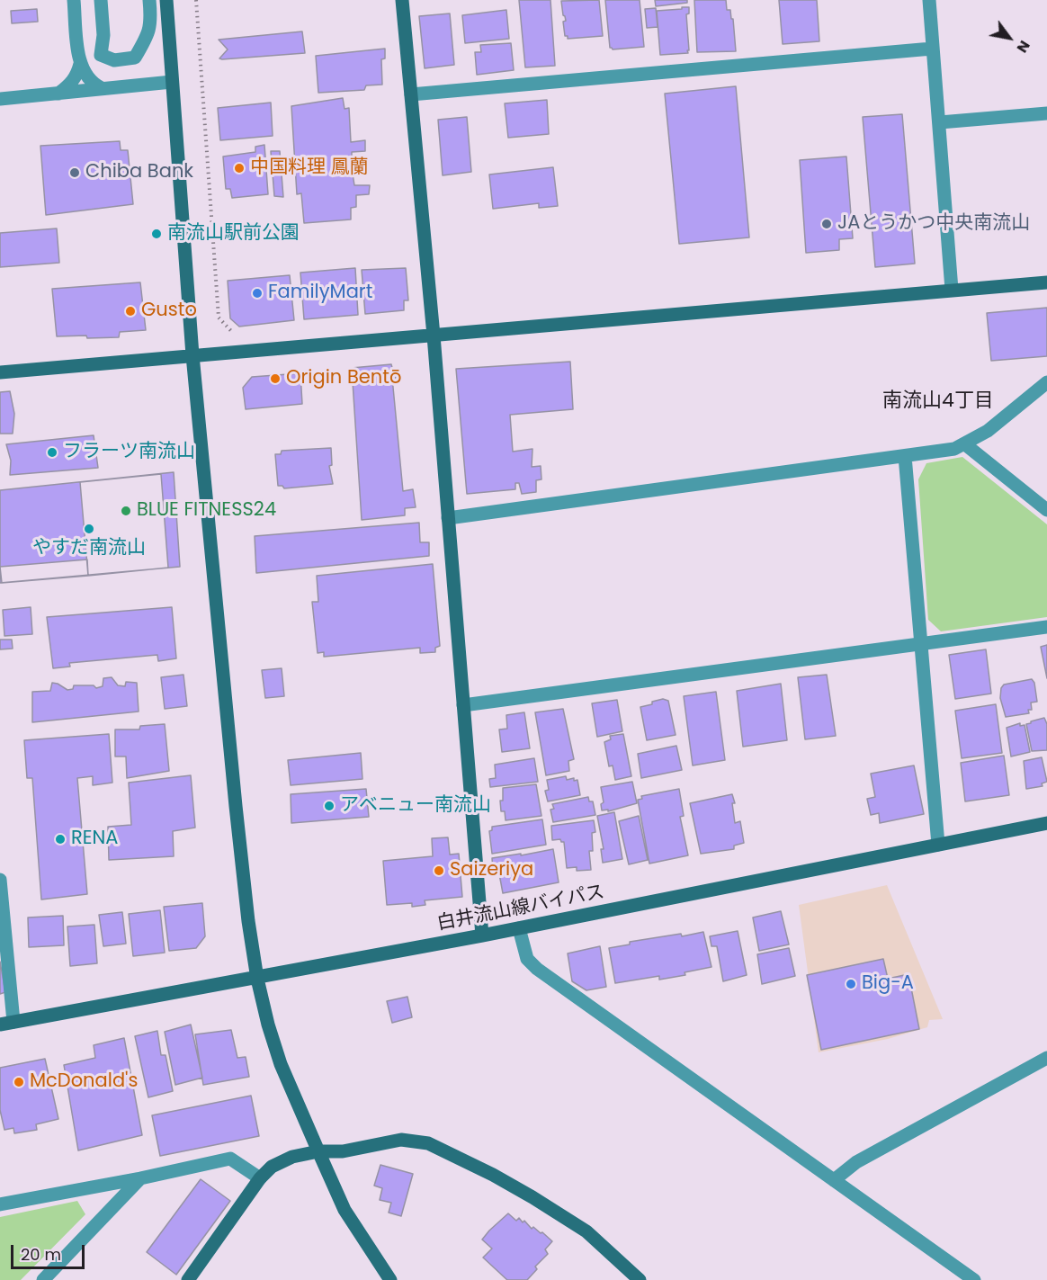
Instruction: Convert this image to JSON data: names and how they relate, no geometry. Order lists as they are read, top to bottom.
{
  "streets": {
    "street": ["白井流山線バイパス"]
  },
  "districts": ["南流山4丁目"],
  "places": [
    "中国料理 鳳蘭",
    "Chiba Bank",
    "JAとうかつ中央南流山",
    "南流山駅前公園",
    "FamilyMart",
    "Gusto",
    "Origin Bentō",
    "フラーツ南流山",
    "BLUE FITNESS24",
    "やすだ南流山",
    "アベニュー南流山",
    "RENA",
    "Saizeriya",
    "Big-A",
    "McDonald's"
  ],
  "scale_bar": "20 m",
  "north": "bottom right"
}
